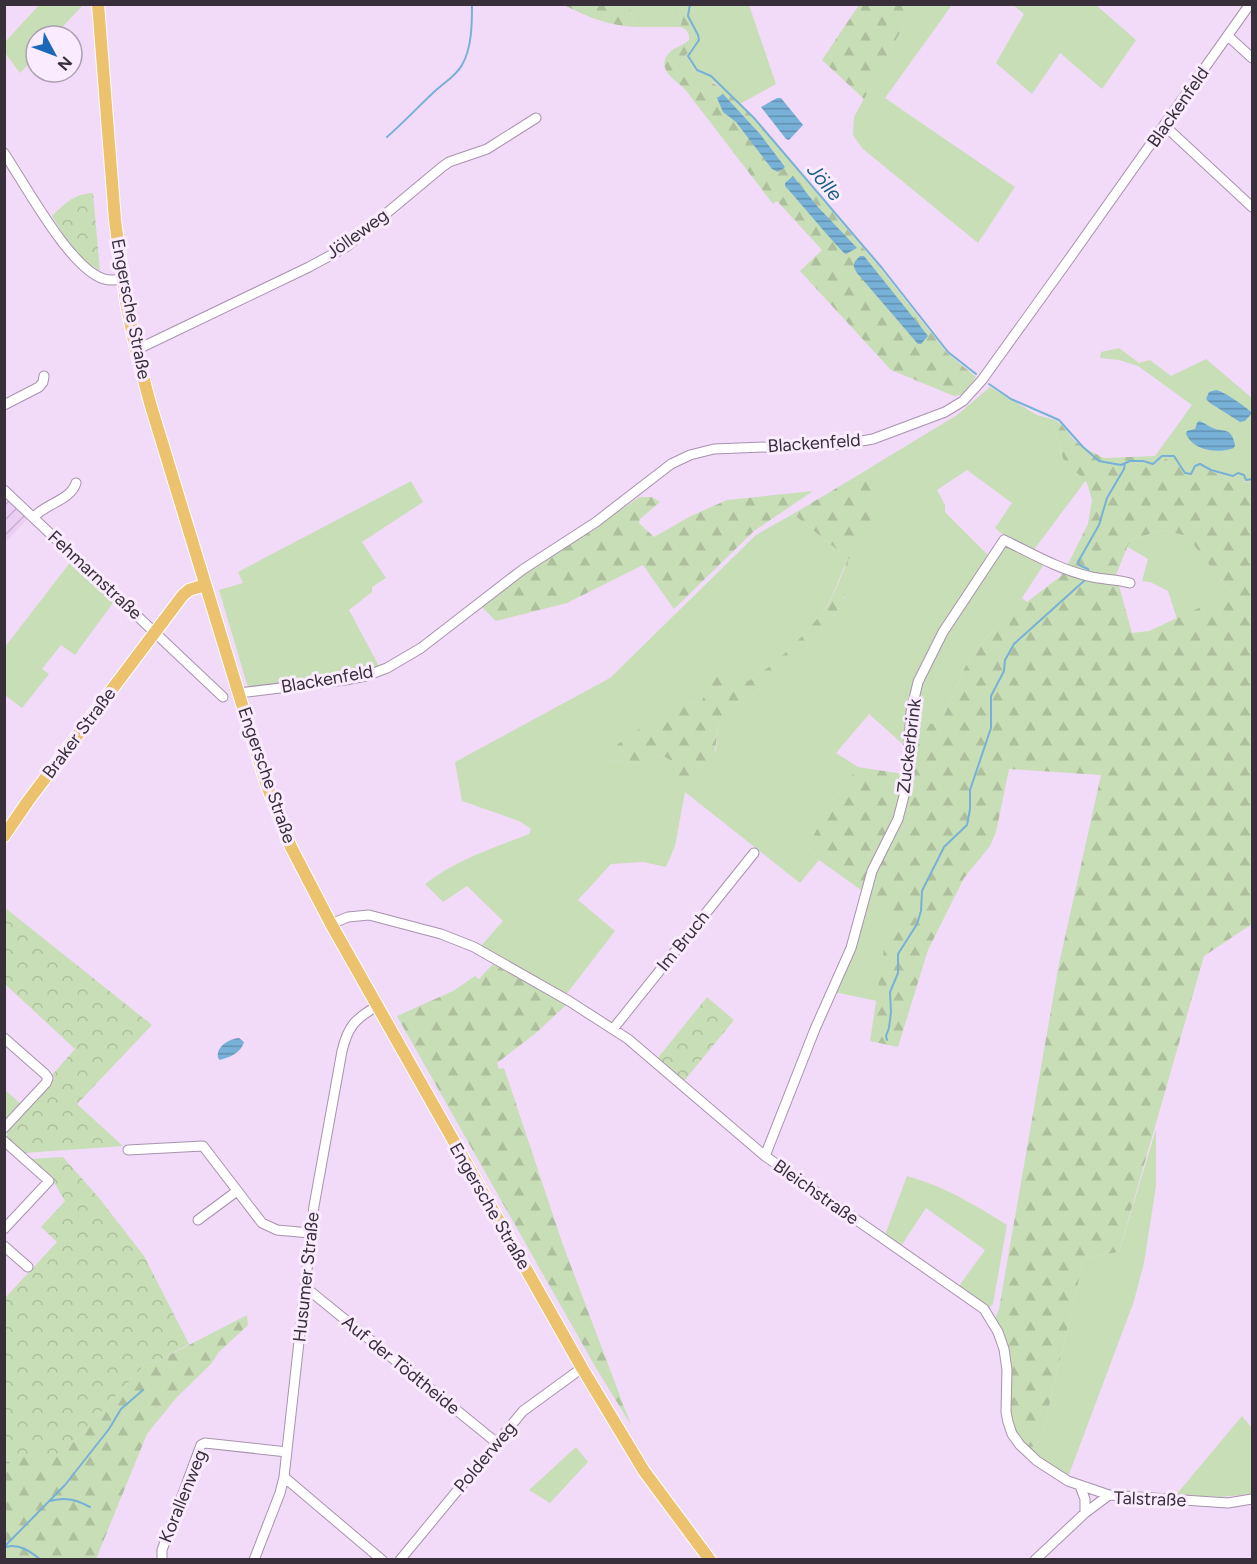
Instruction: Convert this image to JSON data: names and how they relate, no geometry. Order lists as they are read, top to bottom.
{
  "streets": {
    "main road": ["Engersche Straße", "Braker Straße"],
    "street": [
      "Blackenfeld",
      "Jölleweg",
      "Fehmarnstraße",
      "Zuckerbrink",
      "Im Bruch",
      "Bleichstraße",
      "Husumer Straße",
      "Auf der Tödtheide",
      "Polderweg",
      "Korallenweg",
      "Talstraße"
    ]
  },
  "crossings": [
    ["Blackenfeld", "Engersche Straße"],
    ["Jölleweg", "Engersche Straße"],
    ["Engersche Straße", "Braker Straße"],
    ["Engersche Straße", "Bleichstraße"],
    ["Engersche Straße", "Husumer Straße"],
    ["Engersche Straße", "Polderweg"],
    ["Fehmarnstraße", "Braker Straße"],
    ["Zuckerbrink", "Bleichstraße"],
    ["Im Bruch", "Bleichstraße"],
    ["Bleichstraße", "Talstraße"],
    ["Husumer Straße", "Auf der Tödtheide"],
    ["Husumer Straße", "Korallenweg"],
    ["Auf der Tödtheide", "Polderweg"]
  ],
  "water": ["Jölle"],
  "north": "bottom right"
}
